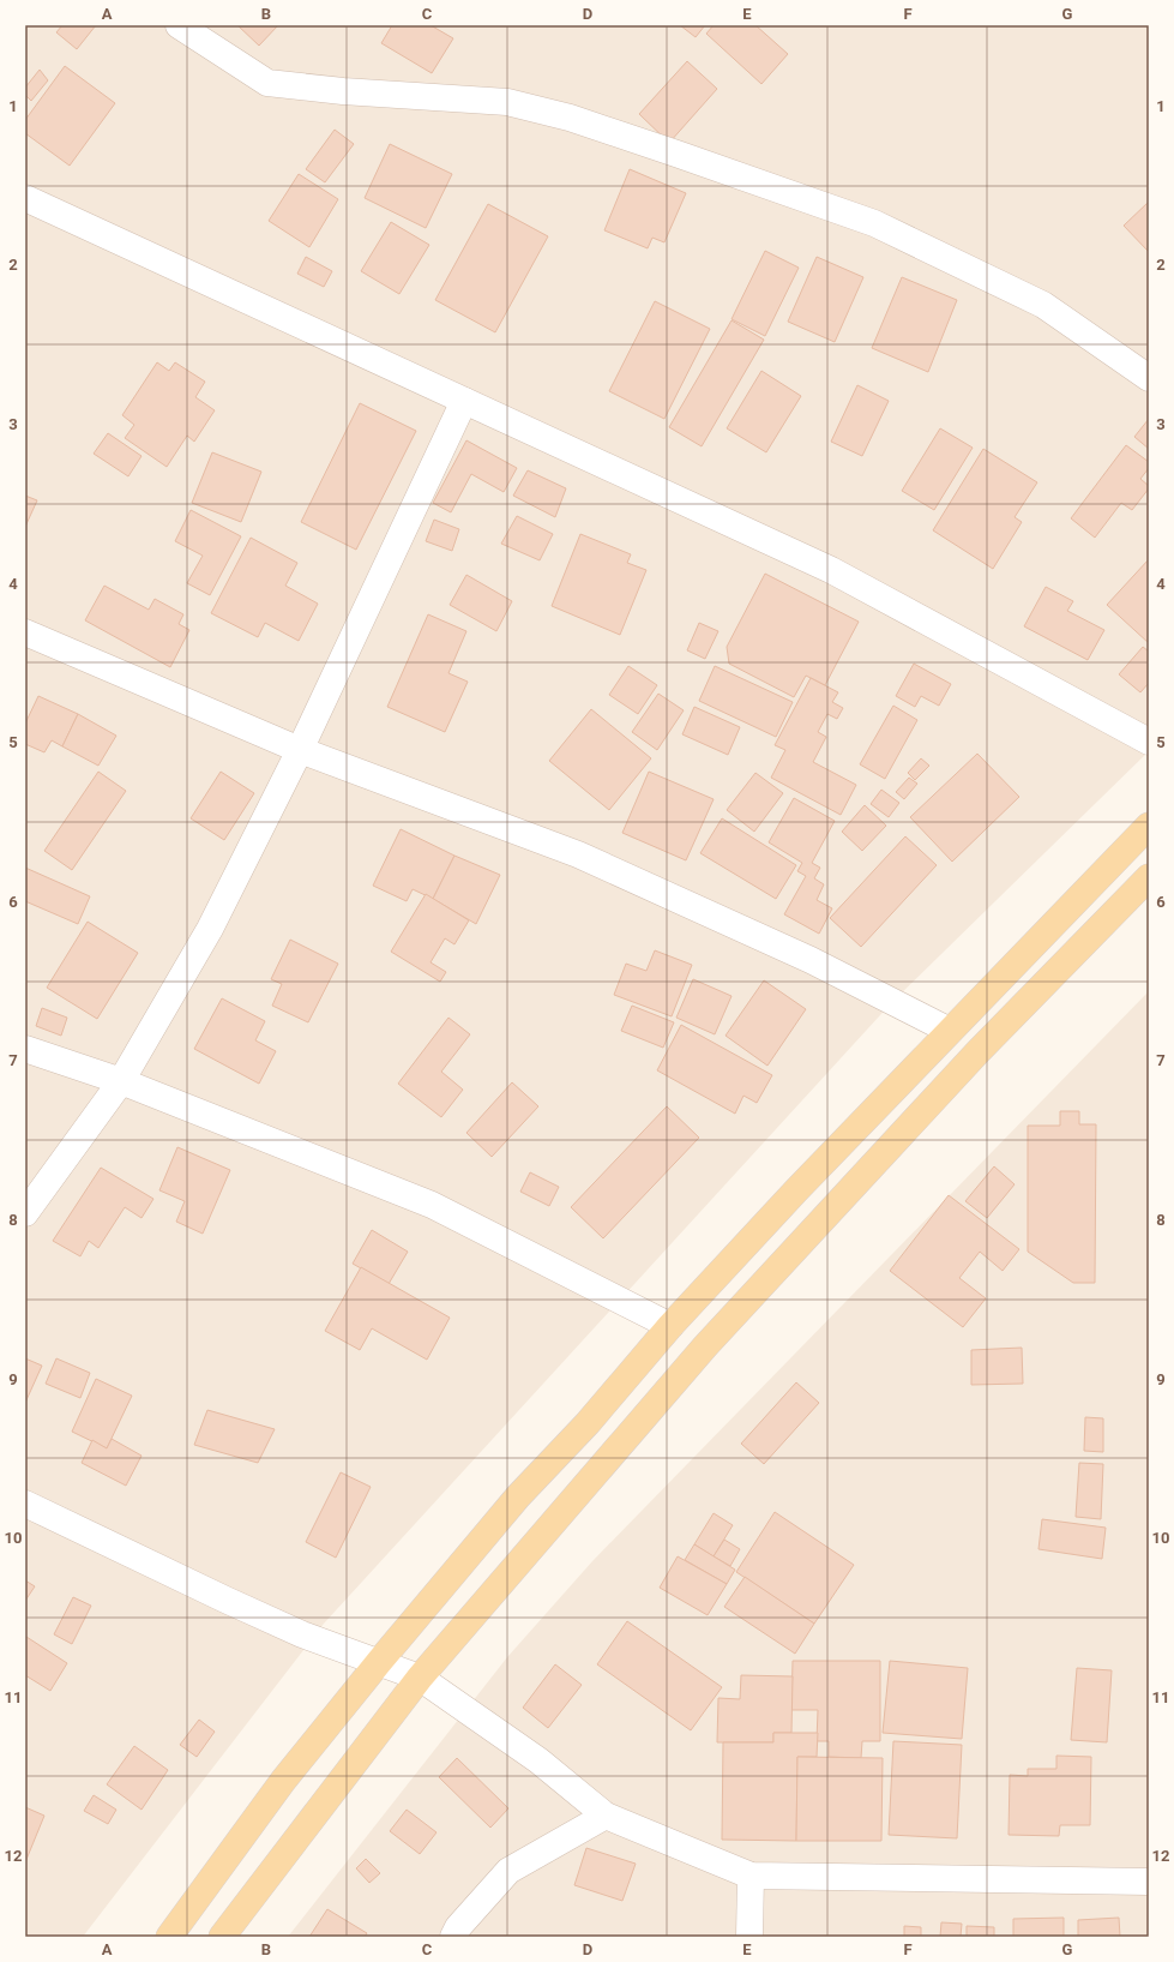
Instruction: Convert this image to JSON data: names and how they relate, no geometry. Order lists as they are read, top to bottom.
{
  "grid": {
    "columns": [
      "A",
      "B",
      "C",
      "D",
      "E",
      "F",
      "G"
    ],
    "rows": [
      "1",
      "2",
      "3",
      "4",
      "5",
      "6",
      "7",
      "8",
      "9",
      "10",
      "11",
      "12"
    ]
  }
}
